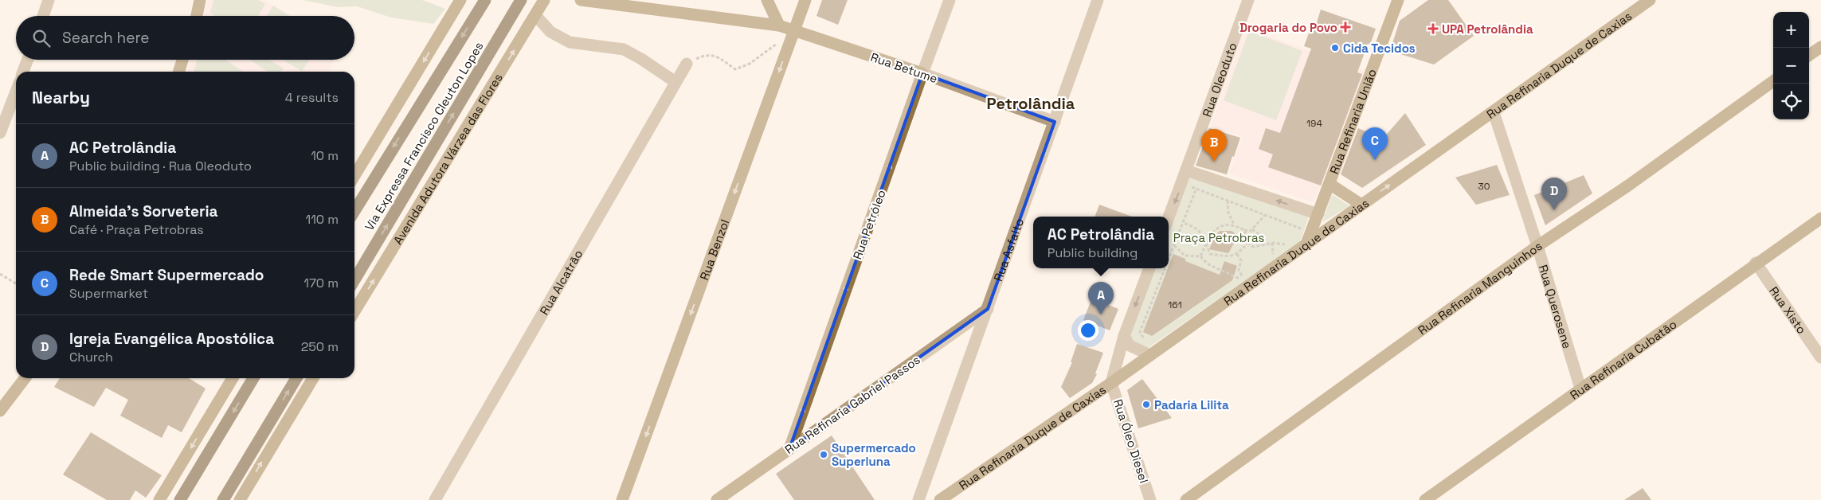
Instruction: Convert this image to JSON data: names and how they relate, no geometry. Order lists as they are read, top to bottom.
{
  "streets": {
    "highway": ["Via Expressa Francisco Cleuton Lopes"],
    "street": [
      "Rua Refinaria Duque de Caxias",
      "Rua Betume",
      "Rua Oleoduto",
      "Rua Refinaria União",
      "Avenida Adutora Várzea das Flores",
      "Rua Petróleo",
      "Rua Benzol",
      "Rua Asfalto",
      "Rua Alcatrão",
      "Rua Refinaria Manguinhos",
      "Rua Querosene",
      "Rua Xisto",
      "Rua Refinaria Cubatão",
      "Rua Refinaria Gabriel Passos",
      "Rua Óleo Diesel"
    ]
  },
  "crossings": [
    ["Rua Refinaria Duque de Caxias", "Rua Refinaria União"],
    ["Rua Refinaria Duque de Caxias", "Rua Querosene"],
    ["Rua Refinaria Duque de Caxias", "Rua Óleo Diesel"],
    ["Rua Betume", "Rua Petróleo"],
    ["Rua Betume", "Rua Benzol"],
    ["Rua Betume", "Rua Asfalto"],
    ["Rua Petróleo", "Rua Refinaria Gabriel Passos"],
    ["Rua Asfalto", "Rua Refinaria Gabriel Passos"],
    ["Rua Refinaria Manguinhos", "Rua Querosene"],
    ["Rua Querosene", "Rua Refinaria Cubatão"],
    ["Rua Xisto", "Rua Refinaria Cubatão"]
  ],
  "one_way": ["Rua Petróleo", "Rua Benzol"],
  "districts": ["Petrolândia"],
  "parks": ["Praça Petrobras"],
  "places": {
    "health": ["Drogaria do Povo", "UPA Petrolândia"],
    "other": ["Cida Tecidos", "Padaria Lilita", "Supermercado Superluna"]
  },
  "house_numbers": ["194", "30", "161"],
  "page": {
    "map_buttons": ["+", "−"],
    "search": "Search here",
    "heading": ["Nearby", "4 results"],
    "list": [
      {
        "mark": "A",
        "name": "AC Petrolândia",
        "note": "Public building · Rua Oleoduto",
        "value": "10 m"
      },
      {
        "mark": "B",
        "name": "Almeida's Sorveteria",
        "note": "Café · Praça Petrobras",
        "value": "110 m"
      },
      {
        "mark": "C",
        "name": "Rede Smart Supermercado",
        "note": "Supermarket",
        "value": "170 m"
      },
      {
        "mark": "D",
        "name": "Igreja Evangélica Apostólica",
        "note": "Church",
        "value": "250 m"
      }
    ],
    "pins": [
      "C",
      "B",
      "D",
      "A"
    ],
    "popup": ["AC Petrolândia", "Public building"]
  }
}
